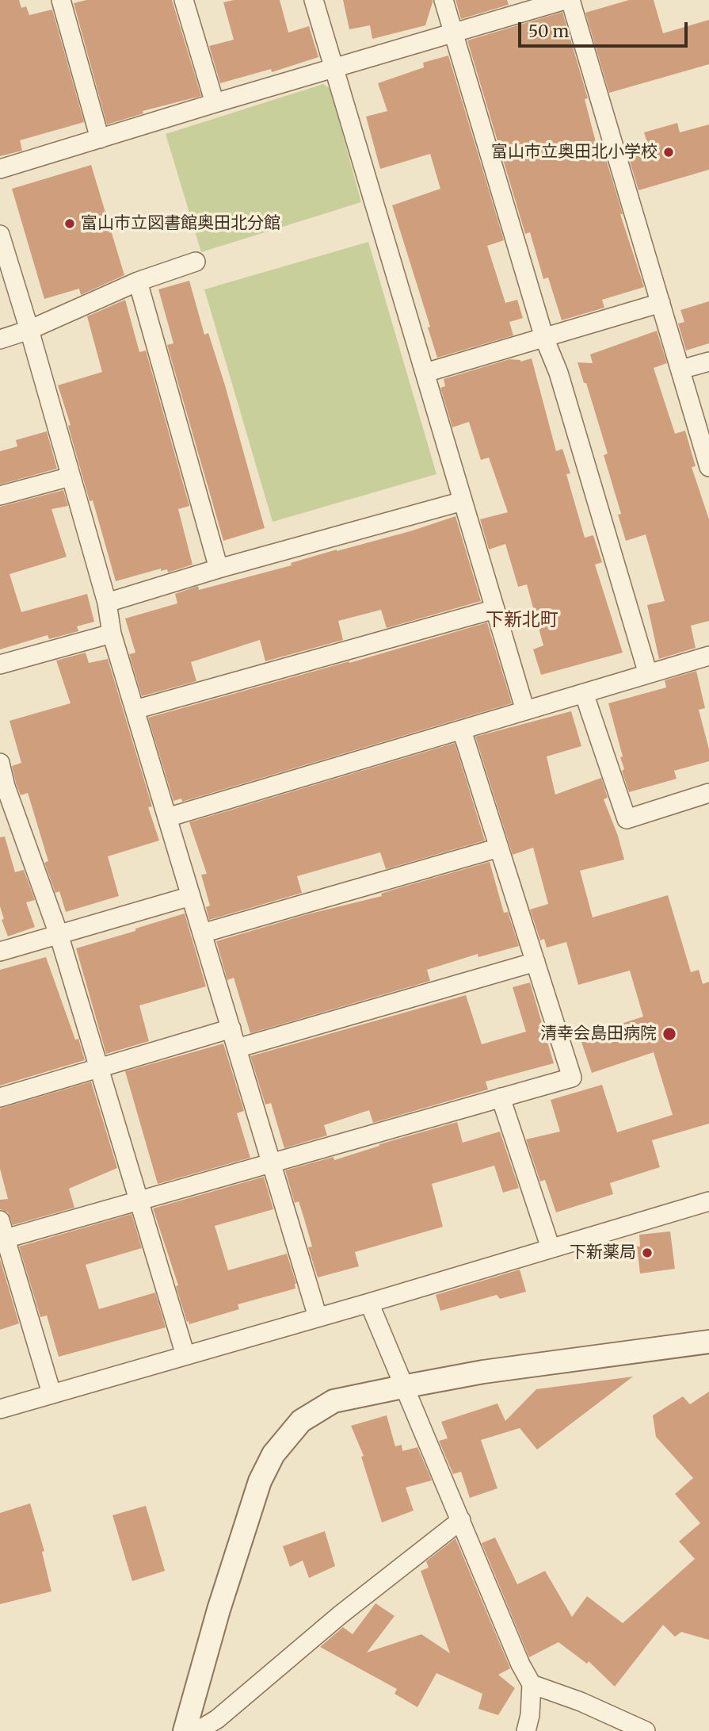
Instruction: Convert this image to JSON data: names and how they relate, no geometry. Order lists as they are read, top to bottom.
{
  "districts": ["下新北町"],
  "places": [
    "富山市立奥田北小学校",
    "富山市立図書館奥田北分館",
    "清幸会島田病院",
    "下新薬局"
  ],
  "scale_bar": "50 m"
}
